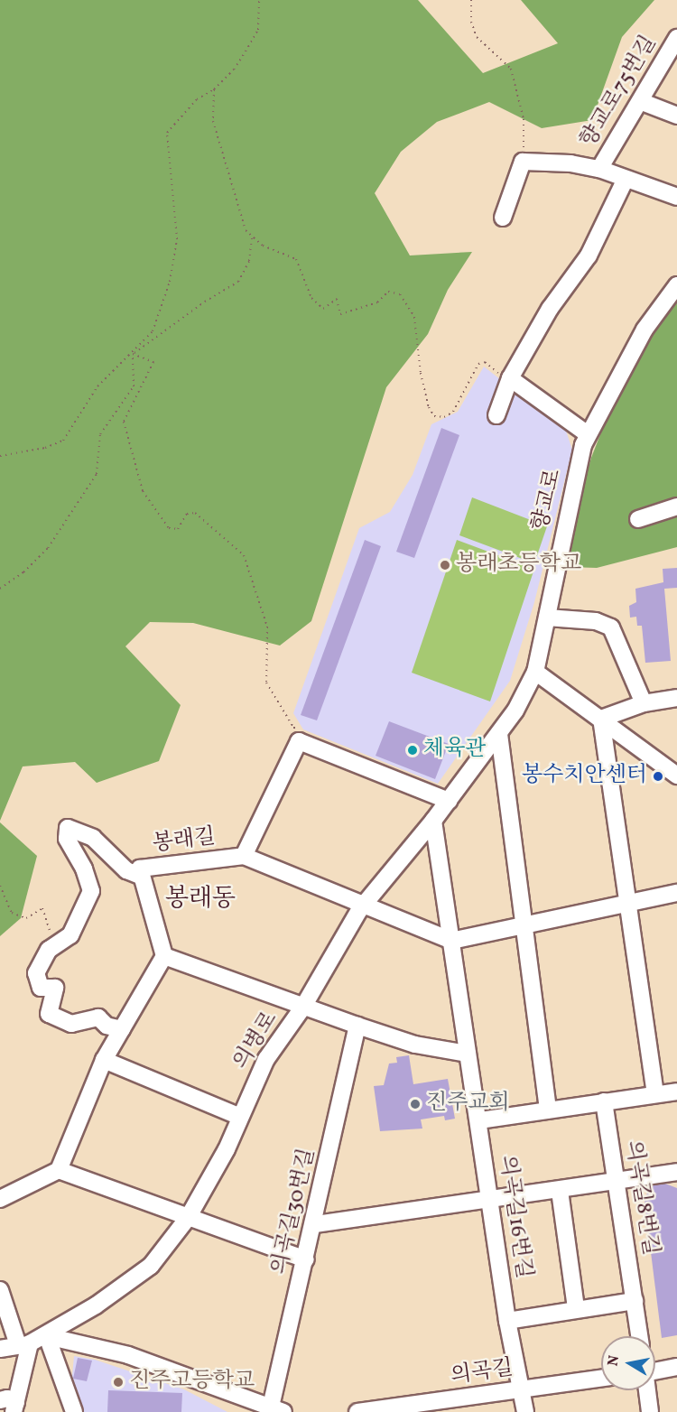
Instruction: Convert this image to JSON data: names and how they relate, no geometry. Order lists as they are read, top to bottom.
{
  "streets": {
    "street": [
      "향교로75번길",
      "향교로",
      "봉래길",
      "의병로",
      "의곡길8번길",
      "의곡길30번길",
      "의곡길16번길",
      "의곡길"
    ]
  },
  "crossings": [
    ["향교로", "의병로"],
    ["봉래길", "의병로"],
    ["의병로", "의곡길16번길"],
    ["의곡길16번길", "의곡길"]
  ],
  "districts": ["봉래동"],
  "places": [
    "봉래초등학교",
    "체육관",
    "봉수치안센터",
    "진주교회",
    "진주고등학교"
  ],
  "north": "left"
}
